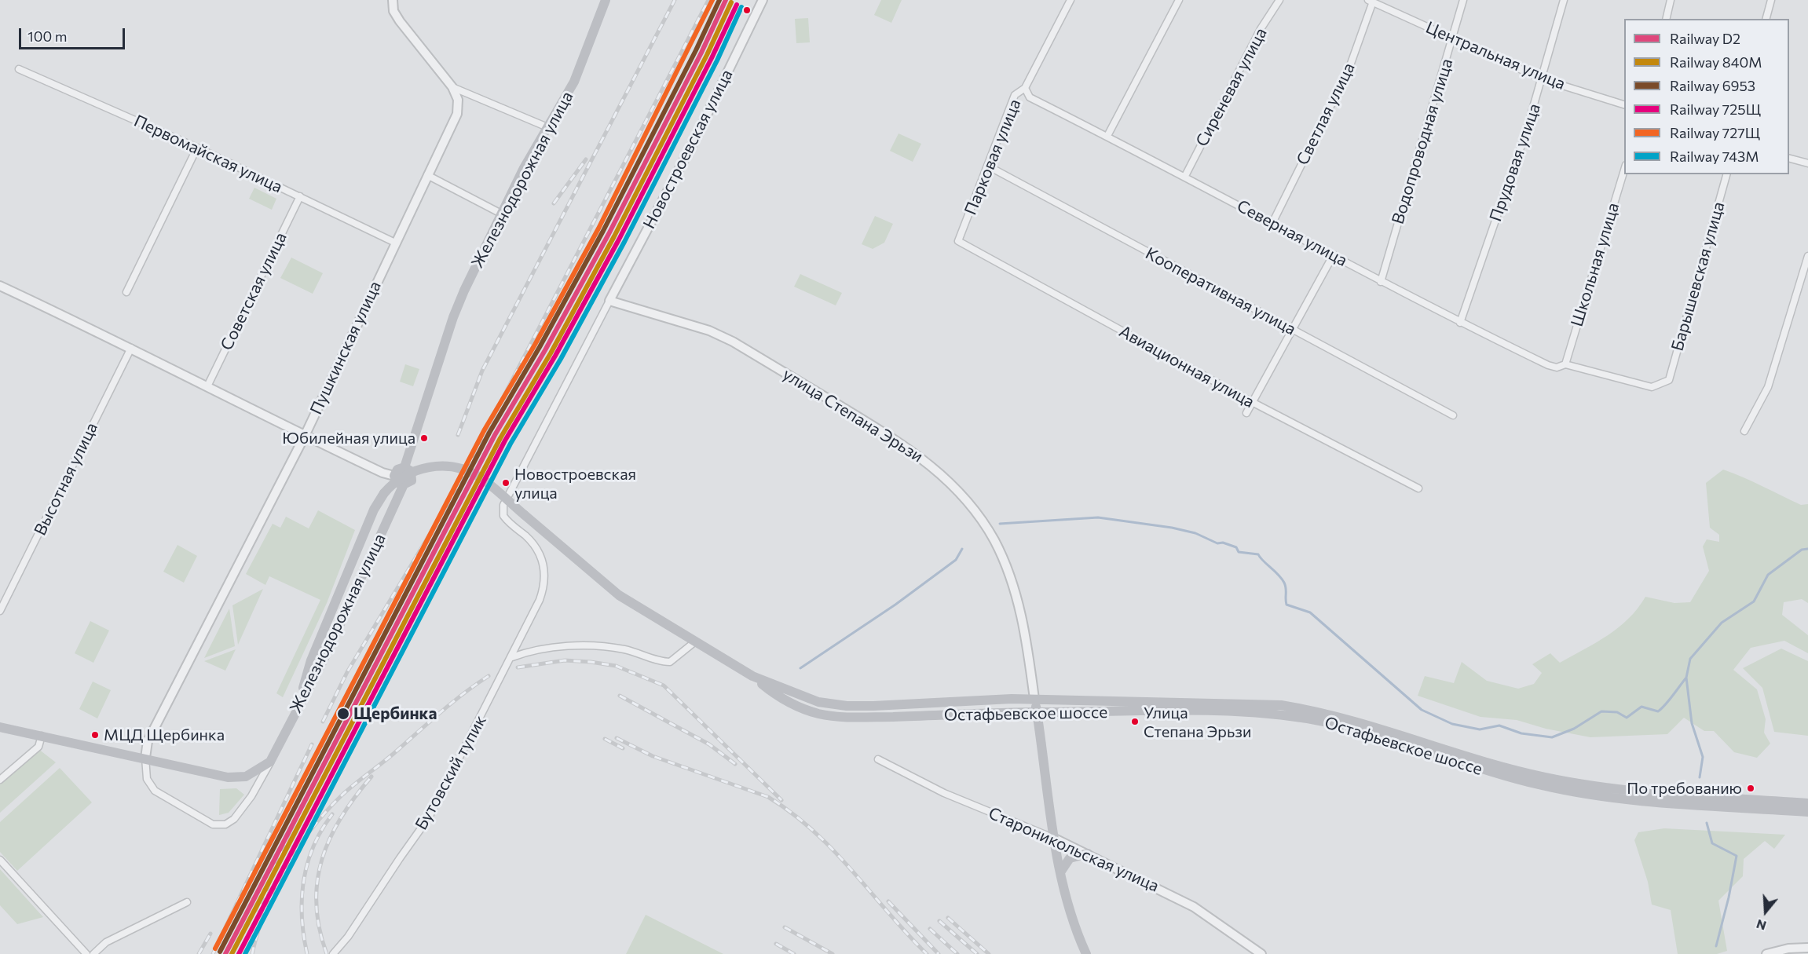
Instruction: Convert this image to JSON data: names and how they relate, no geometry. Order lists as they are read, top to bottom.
{
  "streets": {
    "main road": ["Железнодорожная улица", "улица Степана Эрьзи", "Остафьевское шоссе"],
    "street": [
      "Центральная улица",
      "Сиреневая улица",
      "Светлая улица",
      "Водопроводная улица",
      "Новостроевская улица",
      "Первомайская улица",
      "Парковая улица",
      "Прудовая улица",
      "Северная улица",
      "Школьная улица",
      "Барышевская улица",
      "Советская улица",
      "Кооперативная улица",
      "Пушкинская улица",
      "Авиационная улица",
      "Высотная улица",
      "Бутовский тупик",
      "Староникольская улица"
    ]
  },
  "crossings": [
    ["Центральная улица", "Светлая улица"],
    ["Центральная улица", "Водопроводная улица"],
    ["Центральная улица", "Прудовая улица"],
    ["Сиреневая улица", "Северная улица"],
    ["Светлая улица", "Северная улица"],
    ["Водопроводная улица", "Северная улица"],
    ["Новостроевская улица", "улица Степана Эрьзи"],
    ["Новостроевская улица", "Бутовский тупик"],
    ["Первомайская улица", "Советская улица"],
    ["Первомайская улица", "Пушкинская улица"],
    ["Парковая улица", "Северная улица"],
    ["Парковая улица", "Кооперативная улица"],
    ["Парковая улица", "Авиационная улица"],
    ["Прудовая улица", "Северная улица"],
    ["Железнодорожная улица", "Остафьевское шоссе"],
    ["Северная улица", "Школьная улица"],
    ["Северная улица", "Барышевская улица"],
    ["улица Степана Эрьзи", "Остафьевское шоссе"],
    ["улица Степана Эрьзи", "Староникольская улица"]
  ],
  "places": [
    "Юбилейная улица",
    "Новостроевская улица",
    "Щербинка",
    "Улица Степана Эрьзи",
    "МЦД Щербинка",
    "По требованию"
  ],
  "lines": [
    "rail line D2",
    "rail line 6953",
    "rail line 727Щ",
    "rail line 840М",
    "rail line 725Щ",
    "rail line 743М"
  ],
  "legend": [
    "Railway D2",
    "Railway 840М",
    "Railway 6953",
    "Railway 725Щ",
    "Railway 727Щ",
    "Railway 743М"
  ],
  "scale_bar": "100 m",
  "north": "bottom"
}
